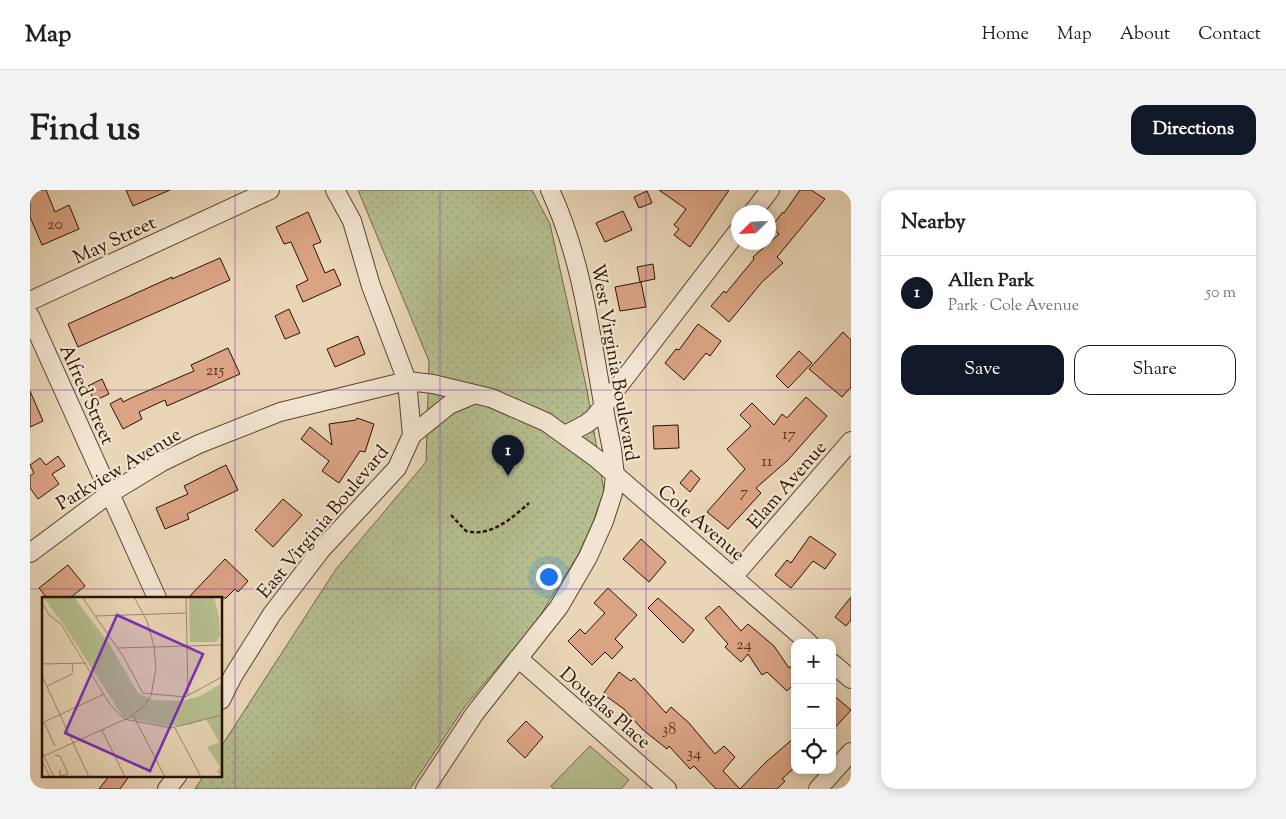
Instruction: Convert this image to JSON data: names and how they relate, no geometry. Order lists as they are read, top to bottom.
{
  "streets": {
    "street": [
      "May Street",
      "West Virginia Boulevard",
      "Alfred Street",
      "Parkview Avenue",
      "Elam Avenue",
      "East Virginia Boulevard",
      "Cole Avenue",
      "Douglas Place"
    ]
  },
  "crossings": [
    ["West Virginia Boulevard", "Cole Avenue"],
    ["West Virginia Boulevard", "Douglas Place"],
    ["Alfred Street", "Parkview Avenue"],
    ["Parkview Avenue", "East Virginia Boulevard"],
    ["Parkview Avenue", "Cole Avenue"],
    ["Elam Avenue", "Cole Avenue"],
    ["East Virginia Boulevard", "Cole Avenue"]
  ],
  "house_numbers": [
    "20",
    "215",
    "17",
    "11",
    "7",
    "24",
    "38",
    "34"
  ],
  "north": "bottom left",
  "page": {
    "header": "Map",
    "nav": [
      "Home",
      "Map",
      "About",
      "Contact"
    ],
    "title": "Find us",
    "buttons": [
      "Directions",
      ["Save", "Share"]
    ],
    "heading": "Nearby",
    "list": [
      {
        "mark": "1",
        "name": "Allen Park",
        "note": "Park · Cole Avenue",
        "value": "50 m"
      }
    ],
    "pins": "1",
    "map_buttons": ["+", "−"]
  }
}
